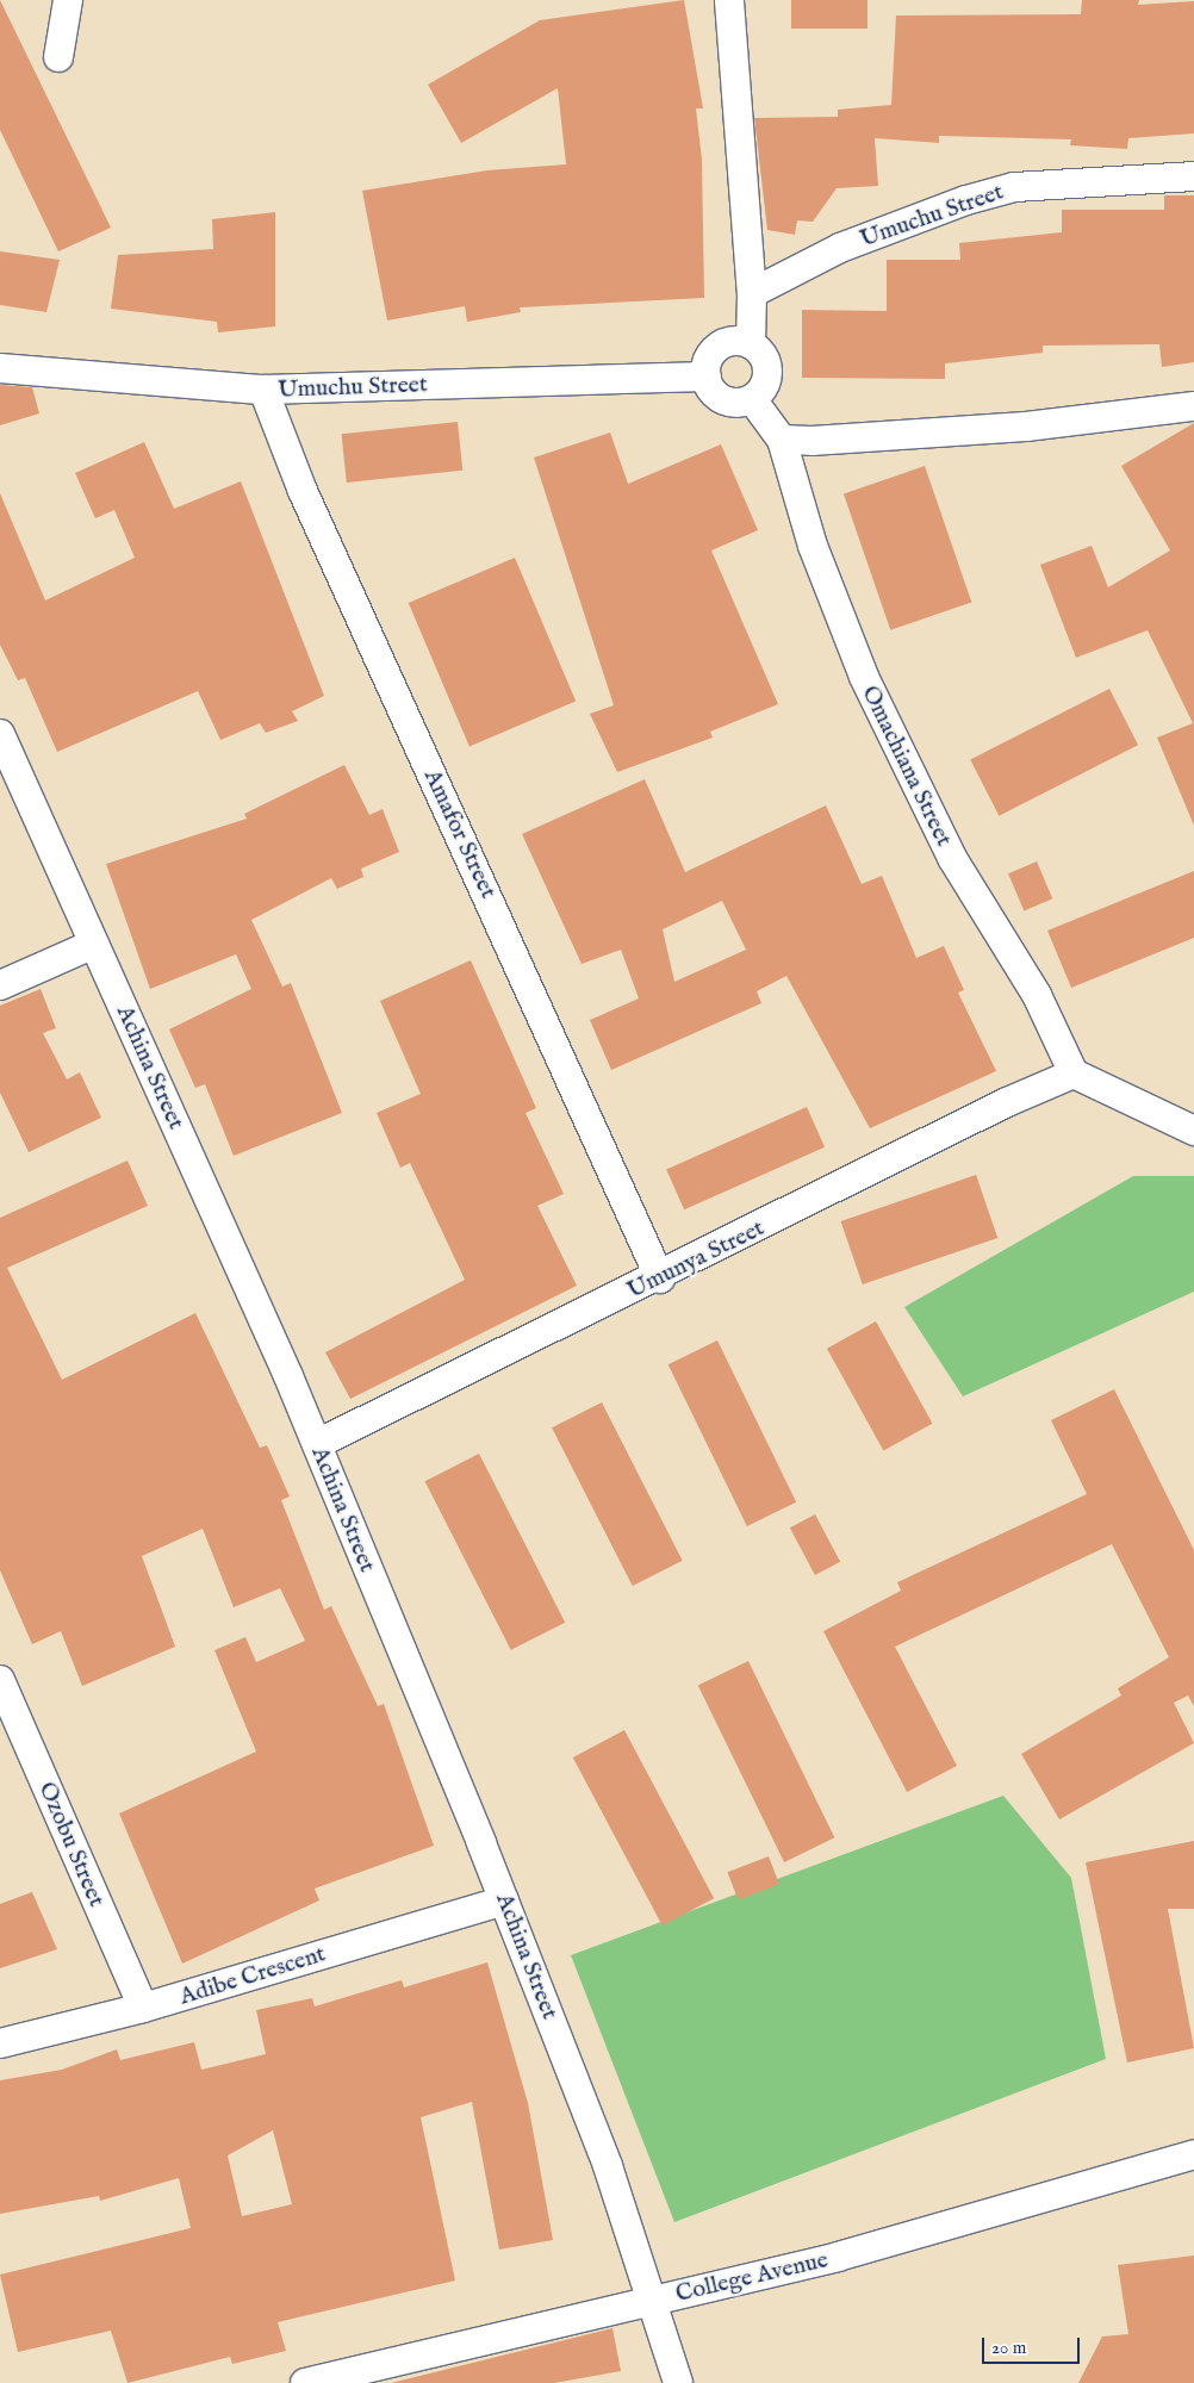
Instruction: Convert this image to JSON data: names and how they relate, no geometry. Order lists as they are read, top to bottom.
{
  "streets": {
    "street": [
      "Umuchu Street",
      "Omachiana Street",
      "Amafor Street",
      "Achina Street",
      "Umunya Street",
      "Ozobu Street",
      "Adibe Crescent",
      "College Avenue"
    ]
  },
  "crossings": [
    ["Umuchu Street", "Amafor Street"],
    ["Omachiana Street", "Umunya Street"],
    ["Amafor Street", "Umunya Street"],
    ["Achina Street", "Umunya Street"],
    ["Achina Street", "Adibe Crescent"],
    ["Achina Street", "College Avenue"],
    ["Ozobu Street", "Adibe Crescent"]
  ],
  "scale_bar": "20 m"
}
